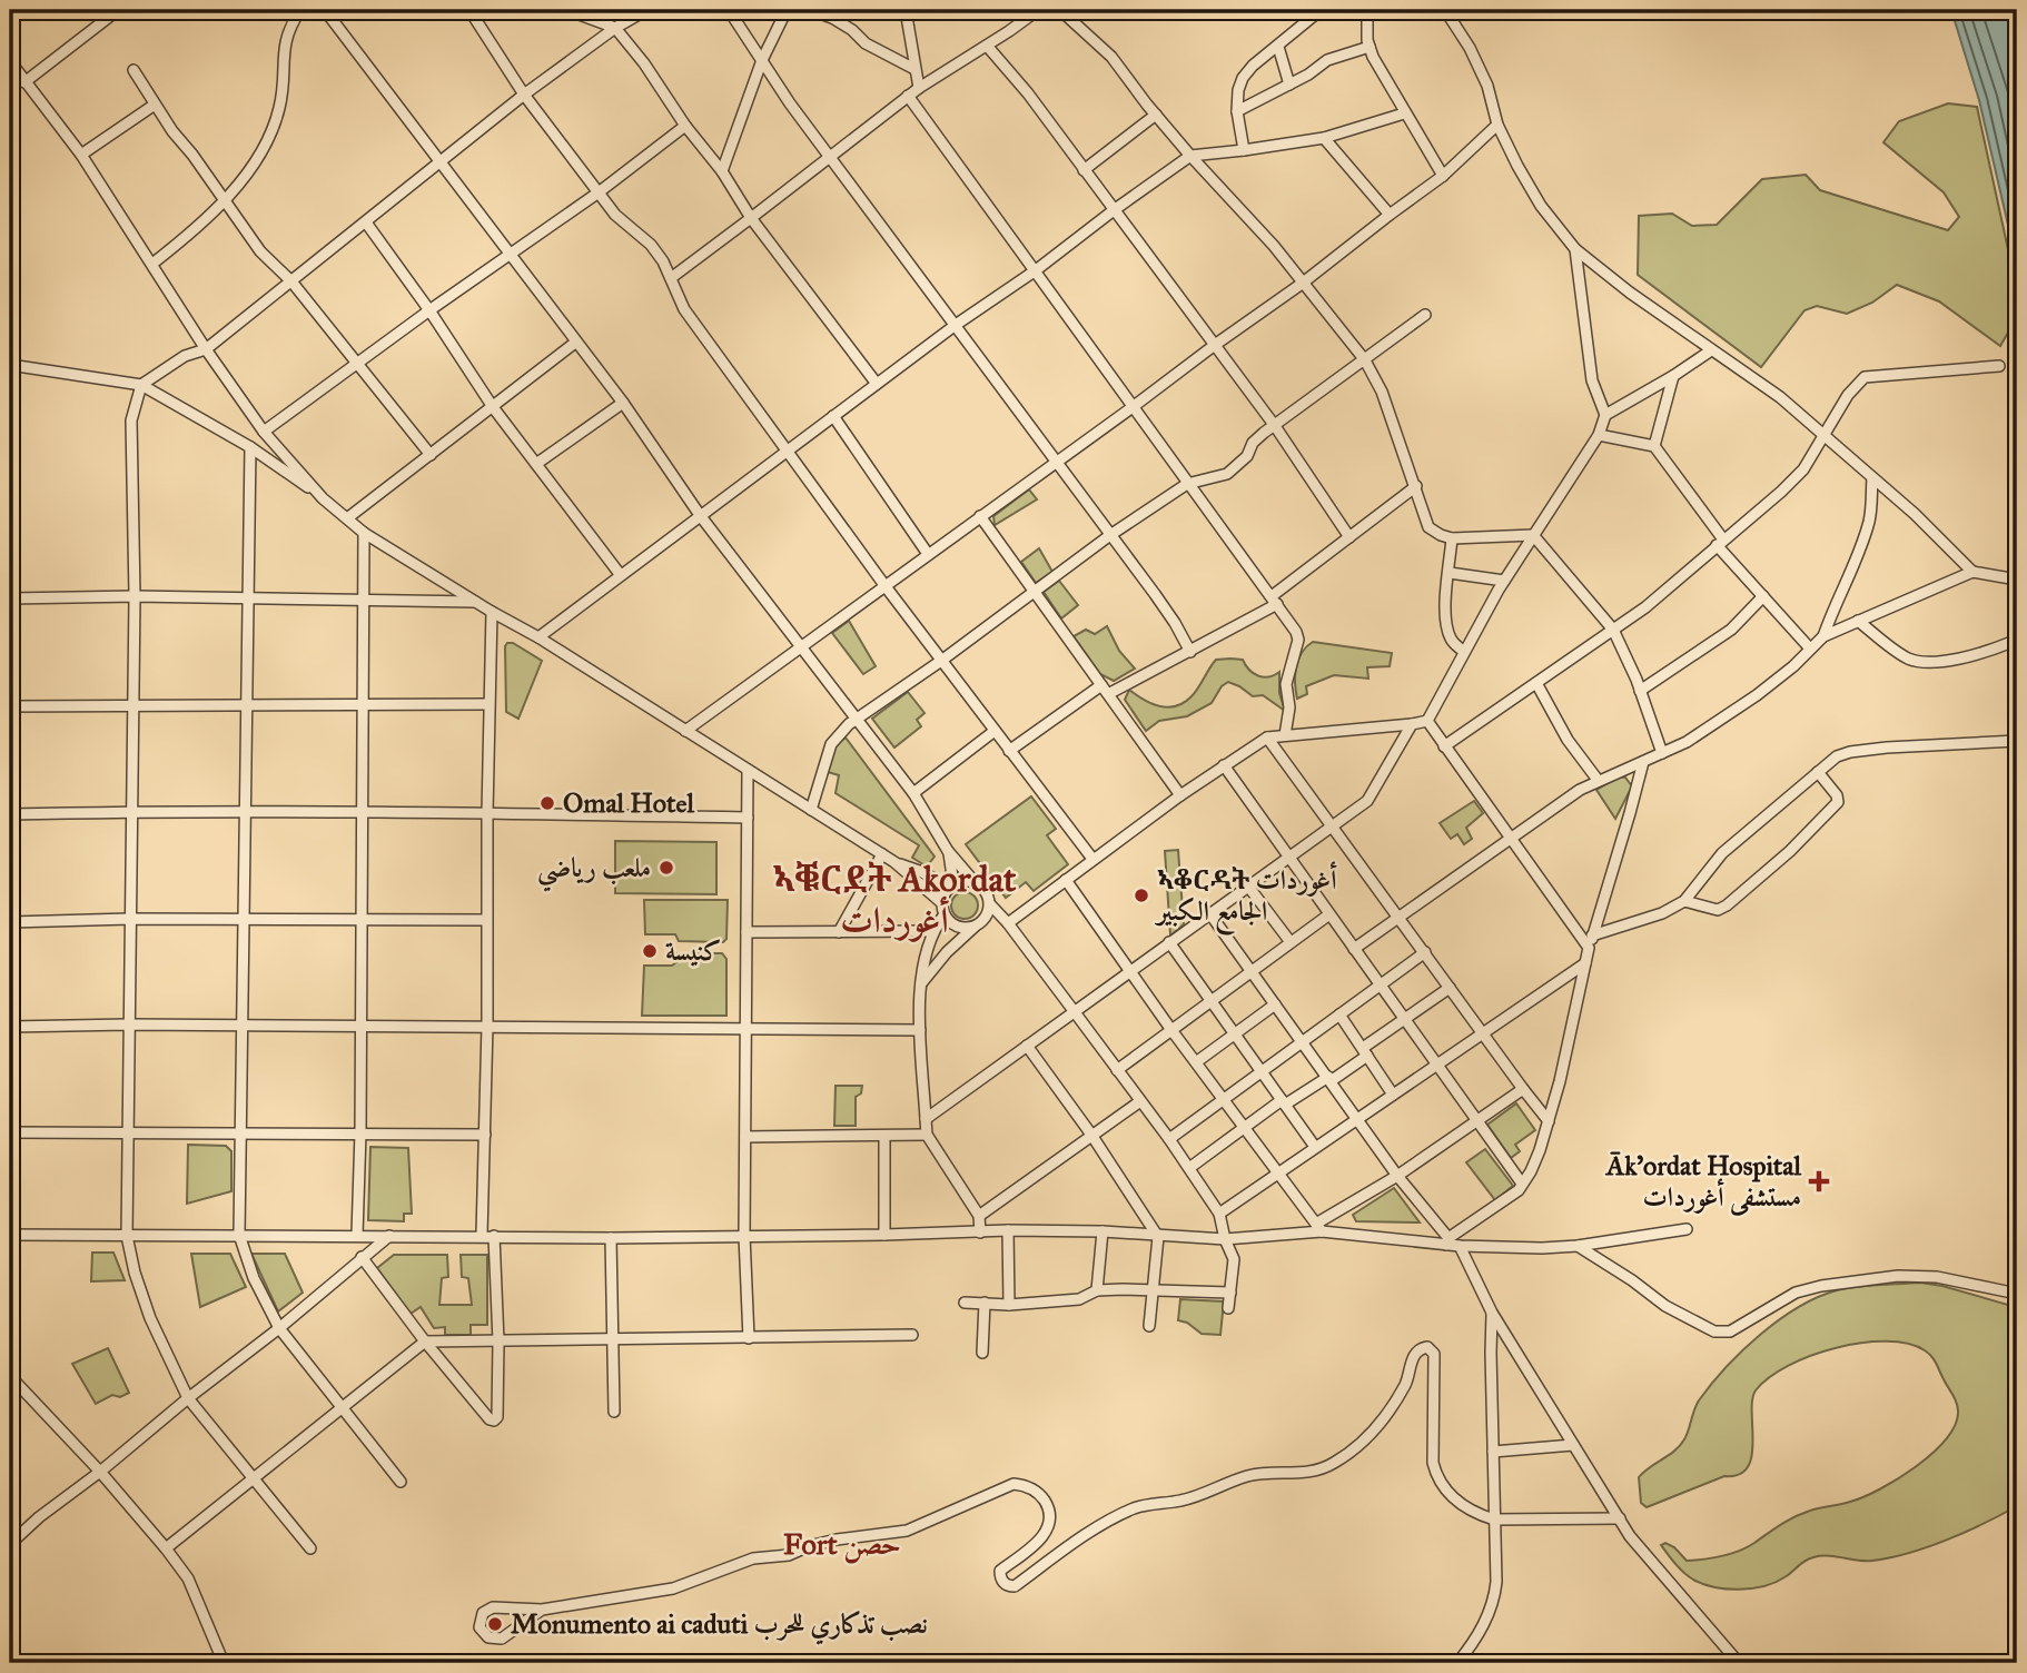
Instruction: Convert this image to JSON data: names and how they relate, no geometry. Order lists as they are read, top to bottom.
{
  "districts": ["ኣቑርደት Akordat أغوردات", "Fort حصن"],
  "places": {
    "other": [
      "Omal Hotel",
      "ملعب رياضي",
      "ኣቆርዳት أغوردات الجامع الكبير",
      "كنيسة",
      "Monumento ai caduti نصب تذكاري للحرب"
    ],
    "health": ["Āk'ordat Hospital مستشفى أغوردات"]
  }
}
